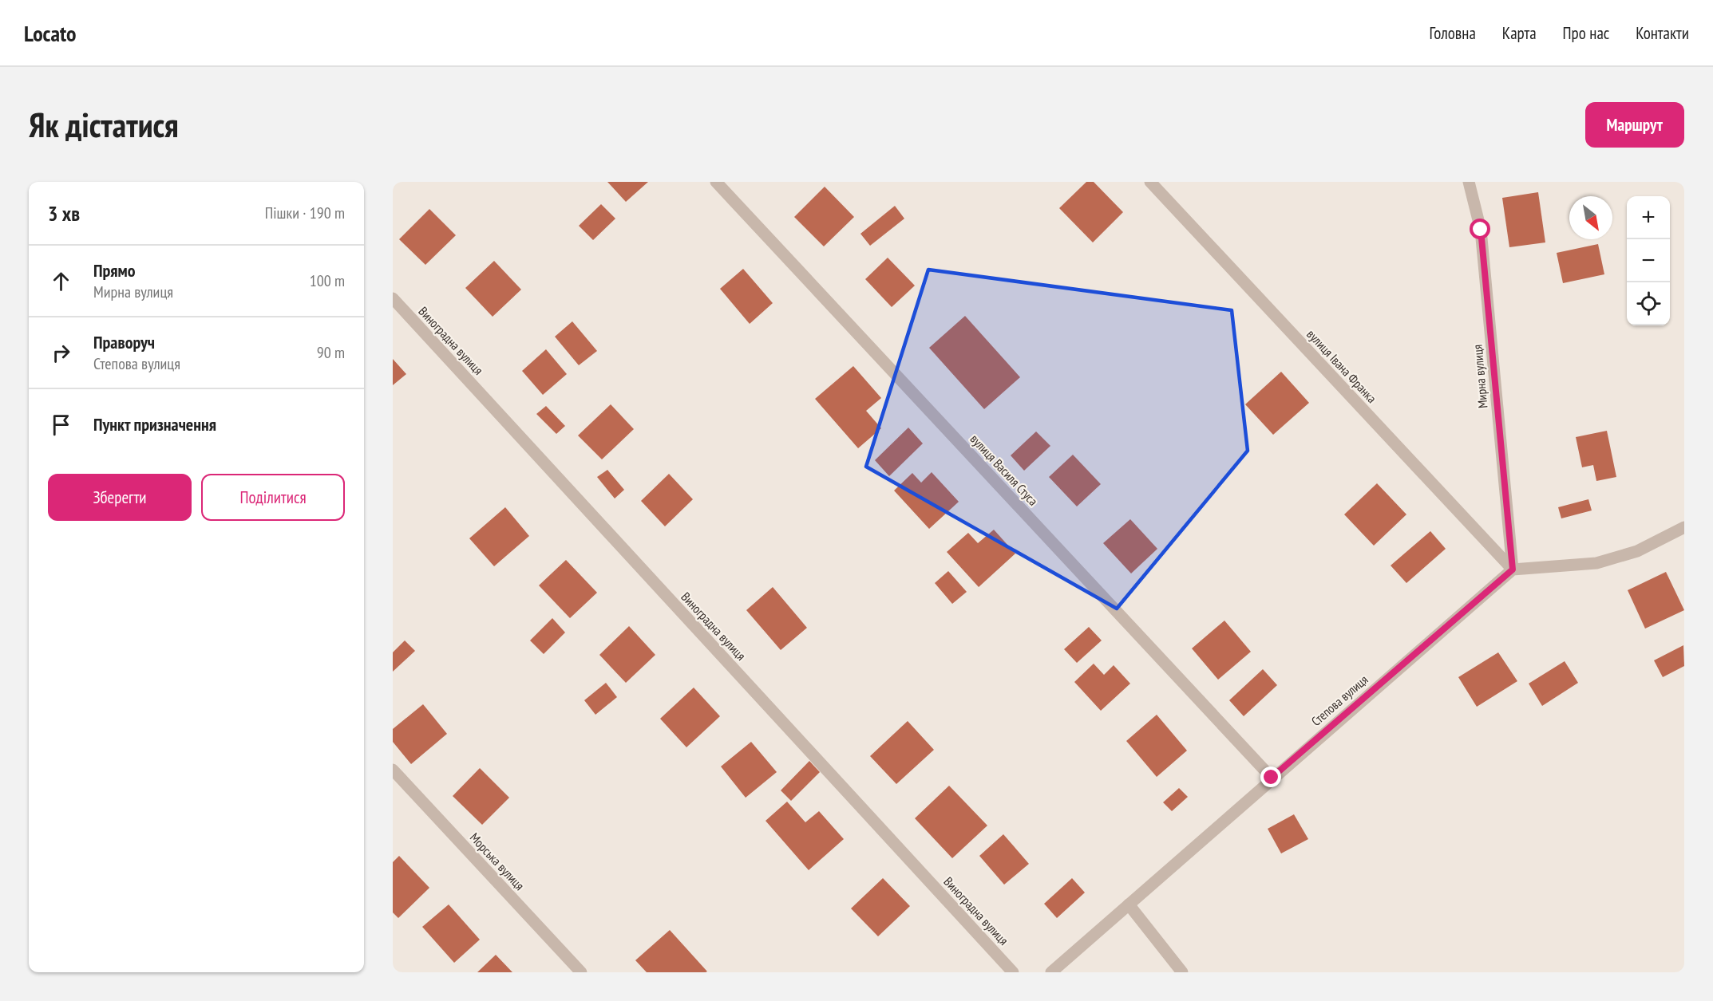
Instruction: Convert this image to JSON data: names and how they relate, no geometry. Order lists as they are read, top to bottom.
{
  "streets": {
    "street": [
      "Виноградна вулиця",
      "вулиця Івана Франка",
      "Мирна вулиця",
      "вулиця Василя Стуса",
      "Степова вулиця",
      "Морська вулиця"
    ]
  },
  "crossings": [
    ["вулиця Івана Франка", "Мирна вулиця"],
    ["вулиця Івана Франка", "Степова вулиця"],
    ["Мирна вулиця", "Степова вулиця"],
    ["вулиця Василя Стуса", "Степова вулиця"]
  ],
  "north": "bottom right",
  "page": {
    "header": "Locato",
    "nav": [
      "Головна",
      "Карта",
      "Про нас",
      "Контакти"
    ],
    "buttons": [
      "Маршрут",
      ["Зберегти", "Поділитися"]
    ],
    "title": "Як дістатися",
    "heading": ["3 хв", "Пішки · 190 m"],
    "map_buttons": ["+", "−"],
    "list": [
      ["Прямо", "Мирна вулиця", "100 m"],
      ["Праворуч", "Степова вулиця", "90 m"],
      "Пункт призначення"
    ]
  }
}
